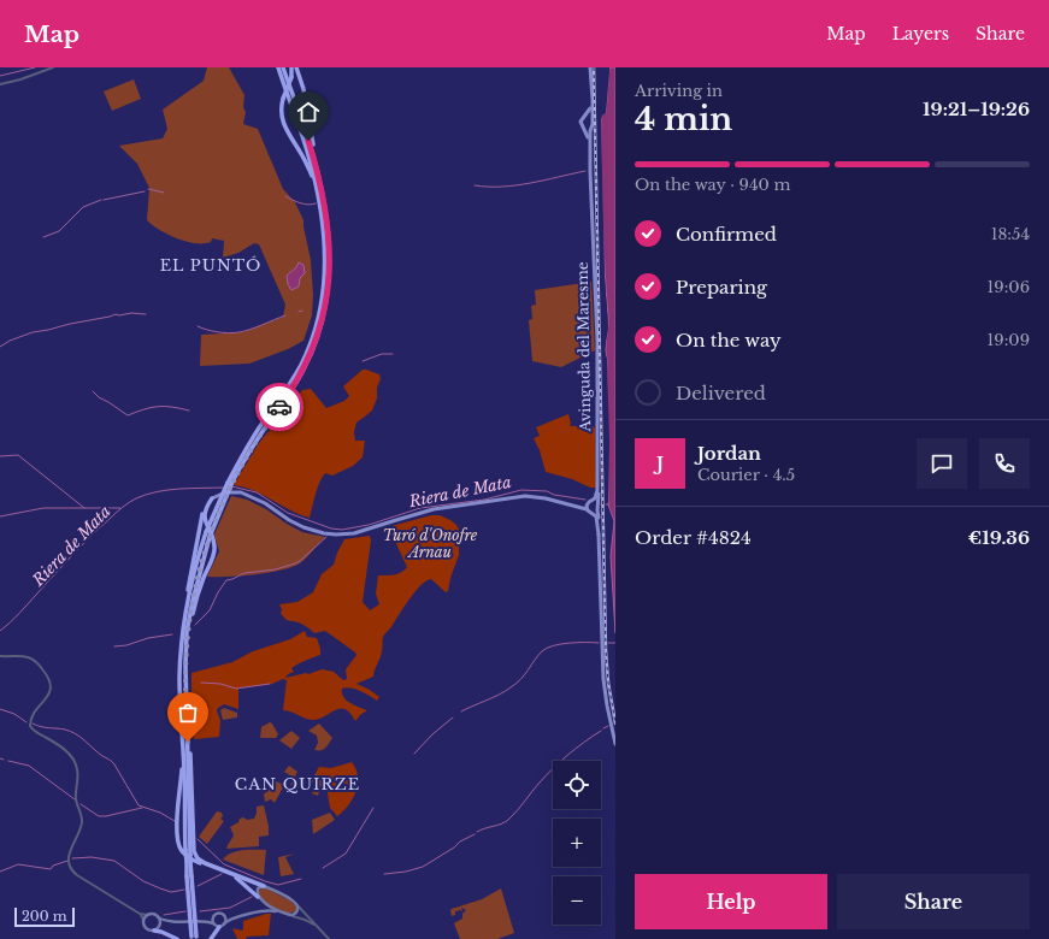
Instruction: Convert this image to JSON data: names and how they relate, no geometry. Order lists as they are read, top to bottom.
{
  "streets": {
    "main road": ["Avinguda del Maresme"]
  },
  "districts": ["EL PUNTÓ", "CAN QUIRZE"],
  "water": ["Riera de Mata"],
  "parks": ["Turó d'Onofre Arnau"],
  "scale_bar": "200 m",
  "page": {
    "header": "Map",
    "nav": ["Map", "Layers", "Share"],
    "heading": ["4 min", "Arriving in", "19:21–19:26"],
    "panel": [
      "Jordan",
      "Courier · 4.5",
      "Order #4824",
      "€19.36"
    ],
    "bar": "On the way · 940 m",
    "list": [
      ["Confirmed", "18:54"],
      ["Preparing", "19:06"],
      ["On the way", "19:09"],
      "Delivered"
    ],
    "round": "J",
    "map_buttons": ["+", "−"],
    "buttons": ["Help", "Share"],
    "scale": "200 m"
  }
}
